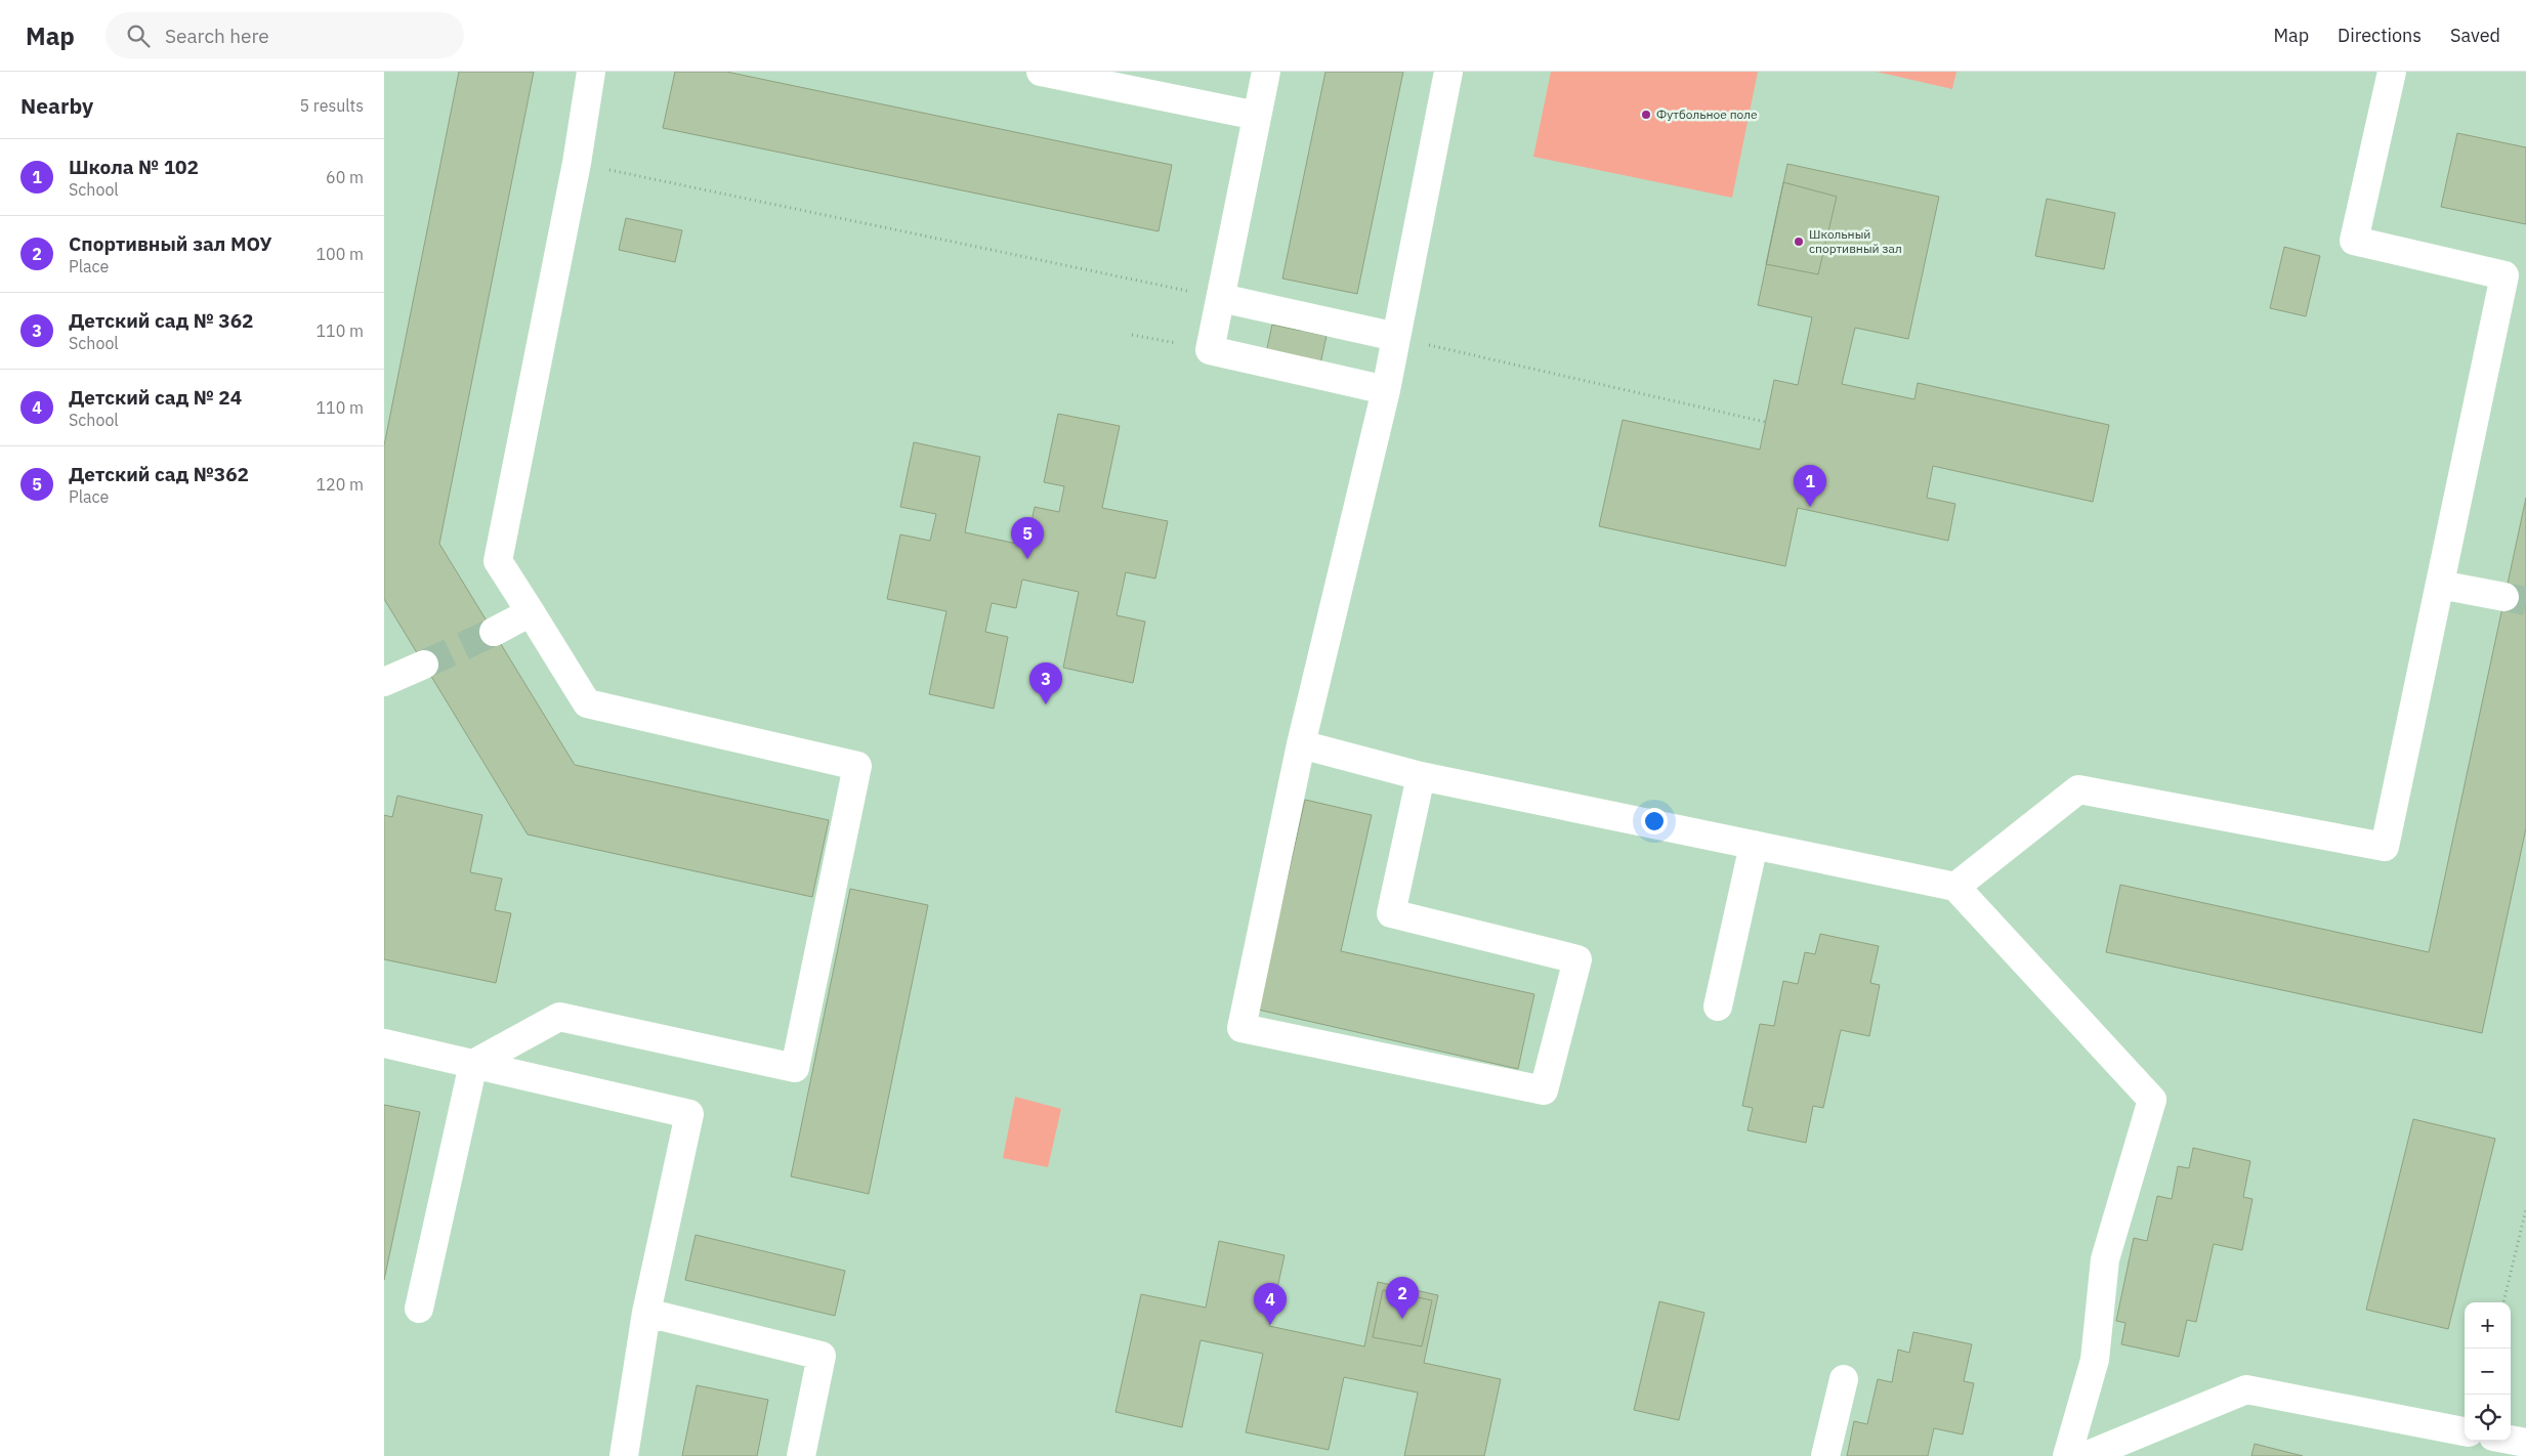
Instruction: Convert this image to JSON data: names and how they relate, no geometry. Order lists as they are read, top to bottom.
{
  "places": ["Футбольное поле", "Школьный спортивный зал"],
  "page": {
    "header": "Map",
    "search": "Search here",
    "nav": ["Map", "Directions", "Saved"],
    "heading": ["Nearby", "5 results"],
    "list": [
      {
        "mark": "1",
        "name": "Школа № 102",
        "note": "School",
        "value": "60 m"
      },
      {
        "mark": "2",
        "name": "Спортивный зал МОУ",
        "note": "Place",
        "value": "100 m"
      },
      {
        "mark": "3",
        "name": "Детский сад № 362",
        "note": "School",
        "value": "110 m"
      },
      {
        "mark": "4",
        "name": "Детский сад № 24",
        "note": "School",
        "value": "110 m"
      },
      {
        "mark": "5",
        "name": "Детский сад №362",
        "note": "Place",
        "value": "120 m"
      }
    ],
    "pins": [
      "1",
      "5",
      "3",
      "2",
      "4"
    ],
    "map_buttons": ["+", "−"]
  }
}
